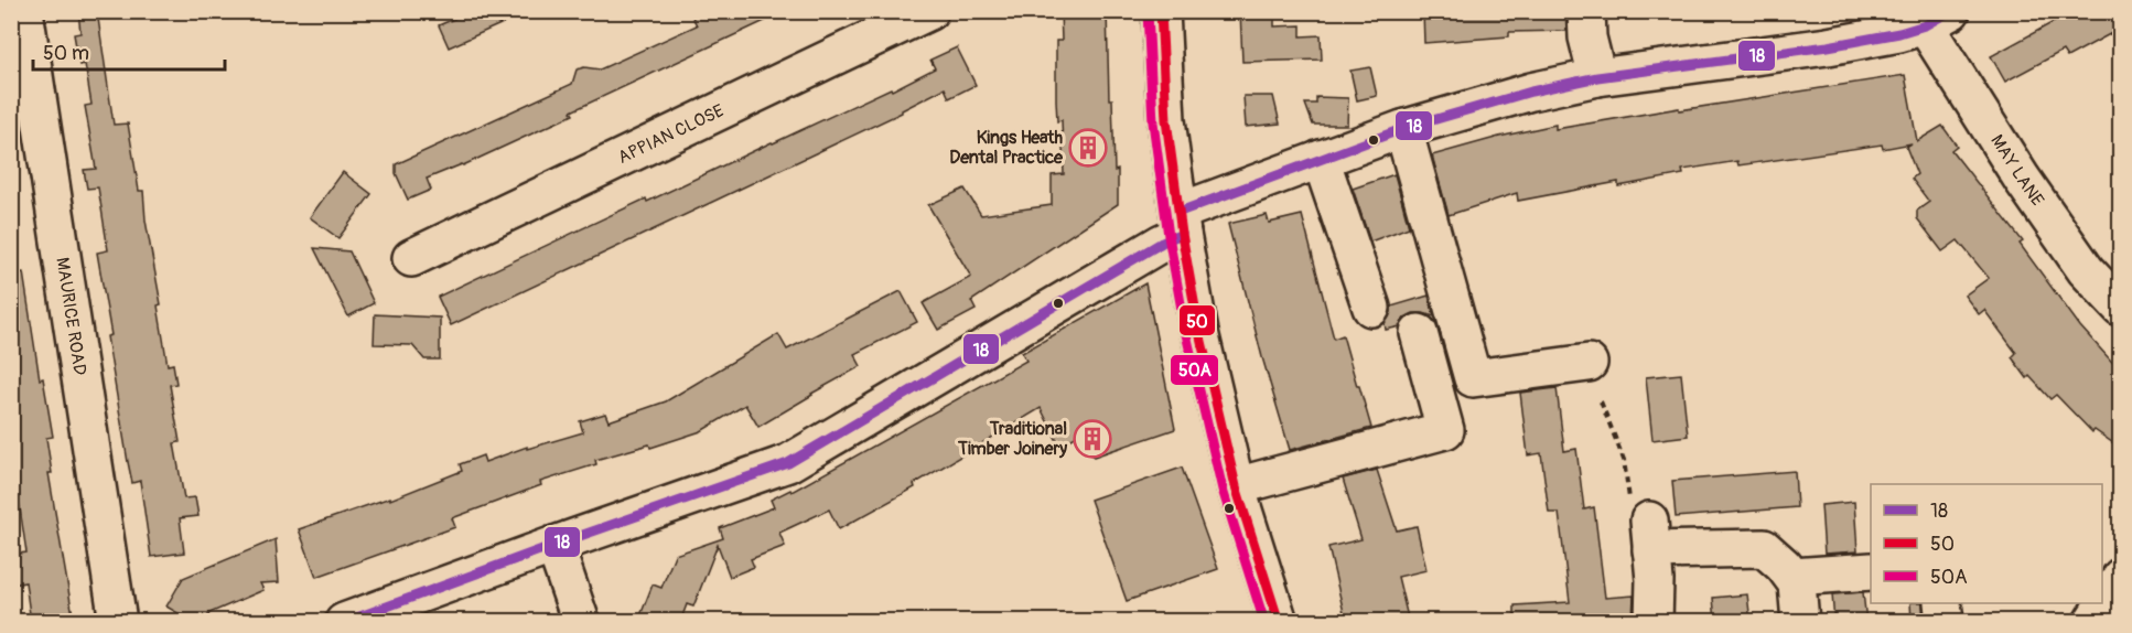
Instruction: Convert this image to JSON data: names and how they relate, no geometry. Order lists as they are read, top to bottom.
{
  "streets": {
    "main road": ["APPIAN CLOSE", "MAY LANE", "MAURICE ROAD"]
  },
  "places": {
    "building": ["Kings Heath Dental Practice", "Traditional Timber Joinery"]
  },
  "lines": ["transit line 18", "transit line 50", "transit line 50A"],
  "legend": ["18", "50", "50A"],
  "scale_bar": "50 m"
}
